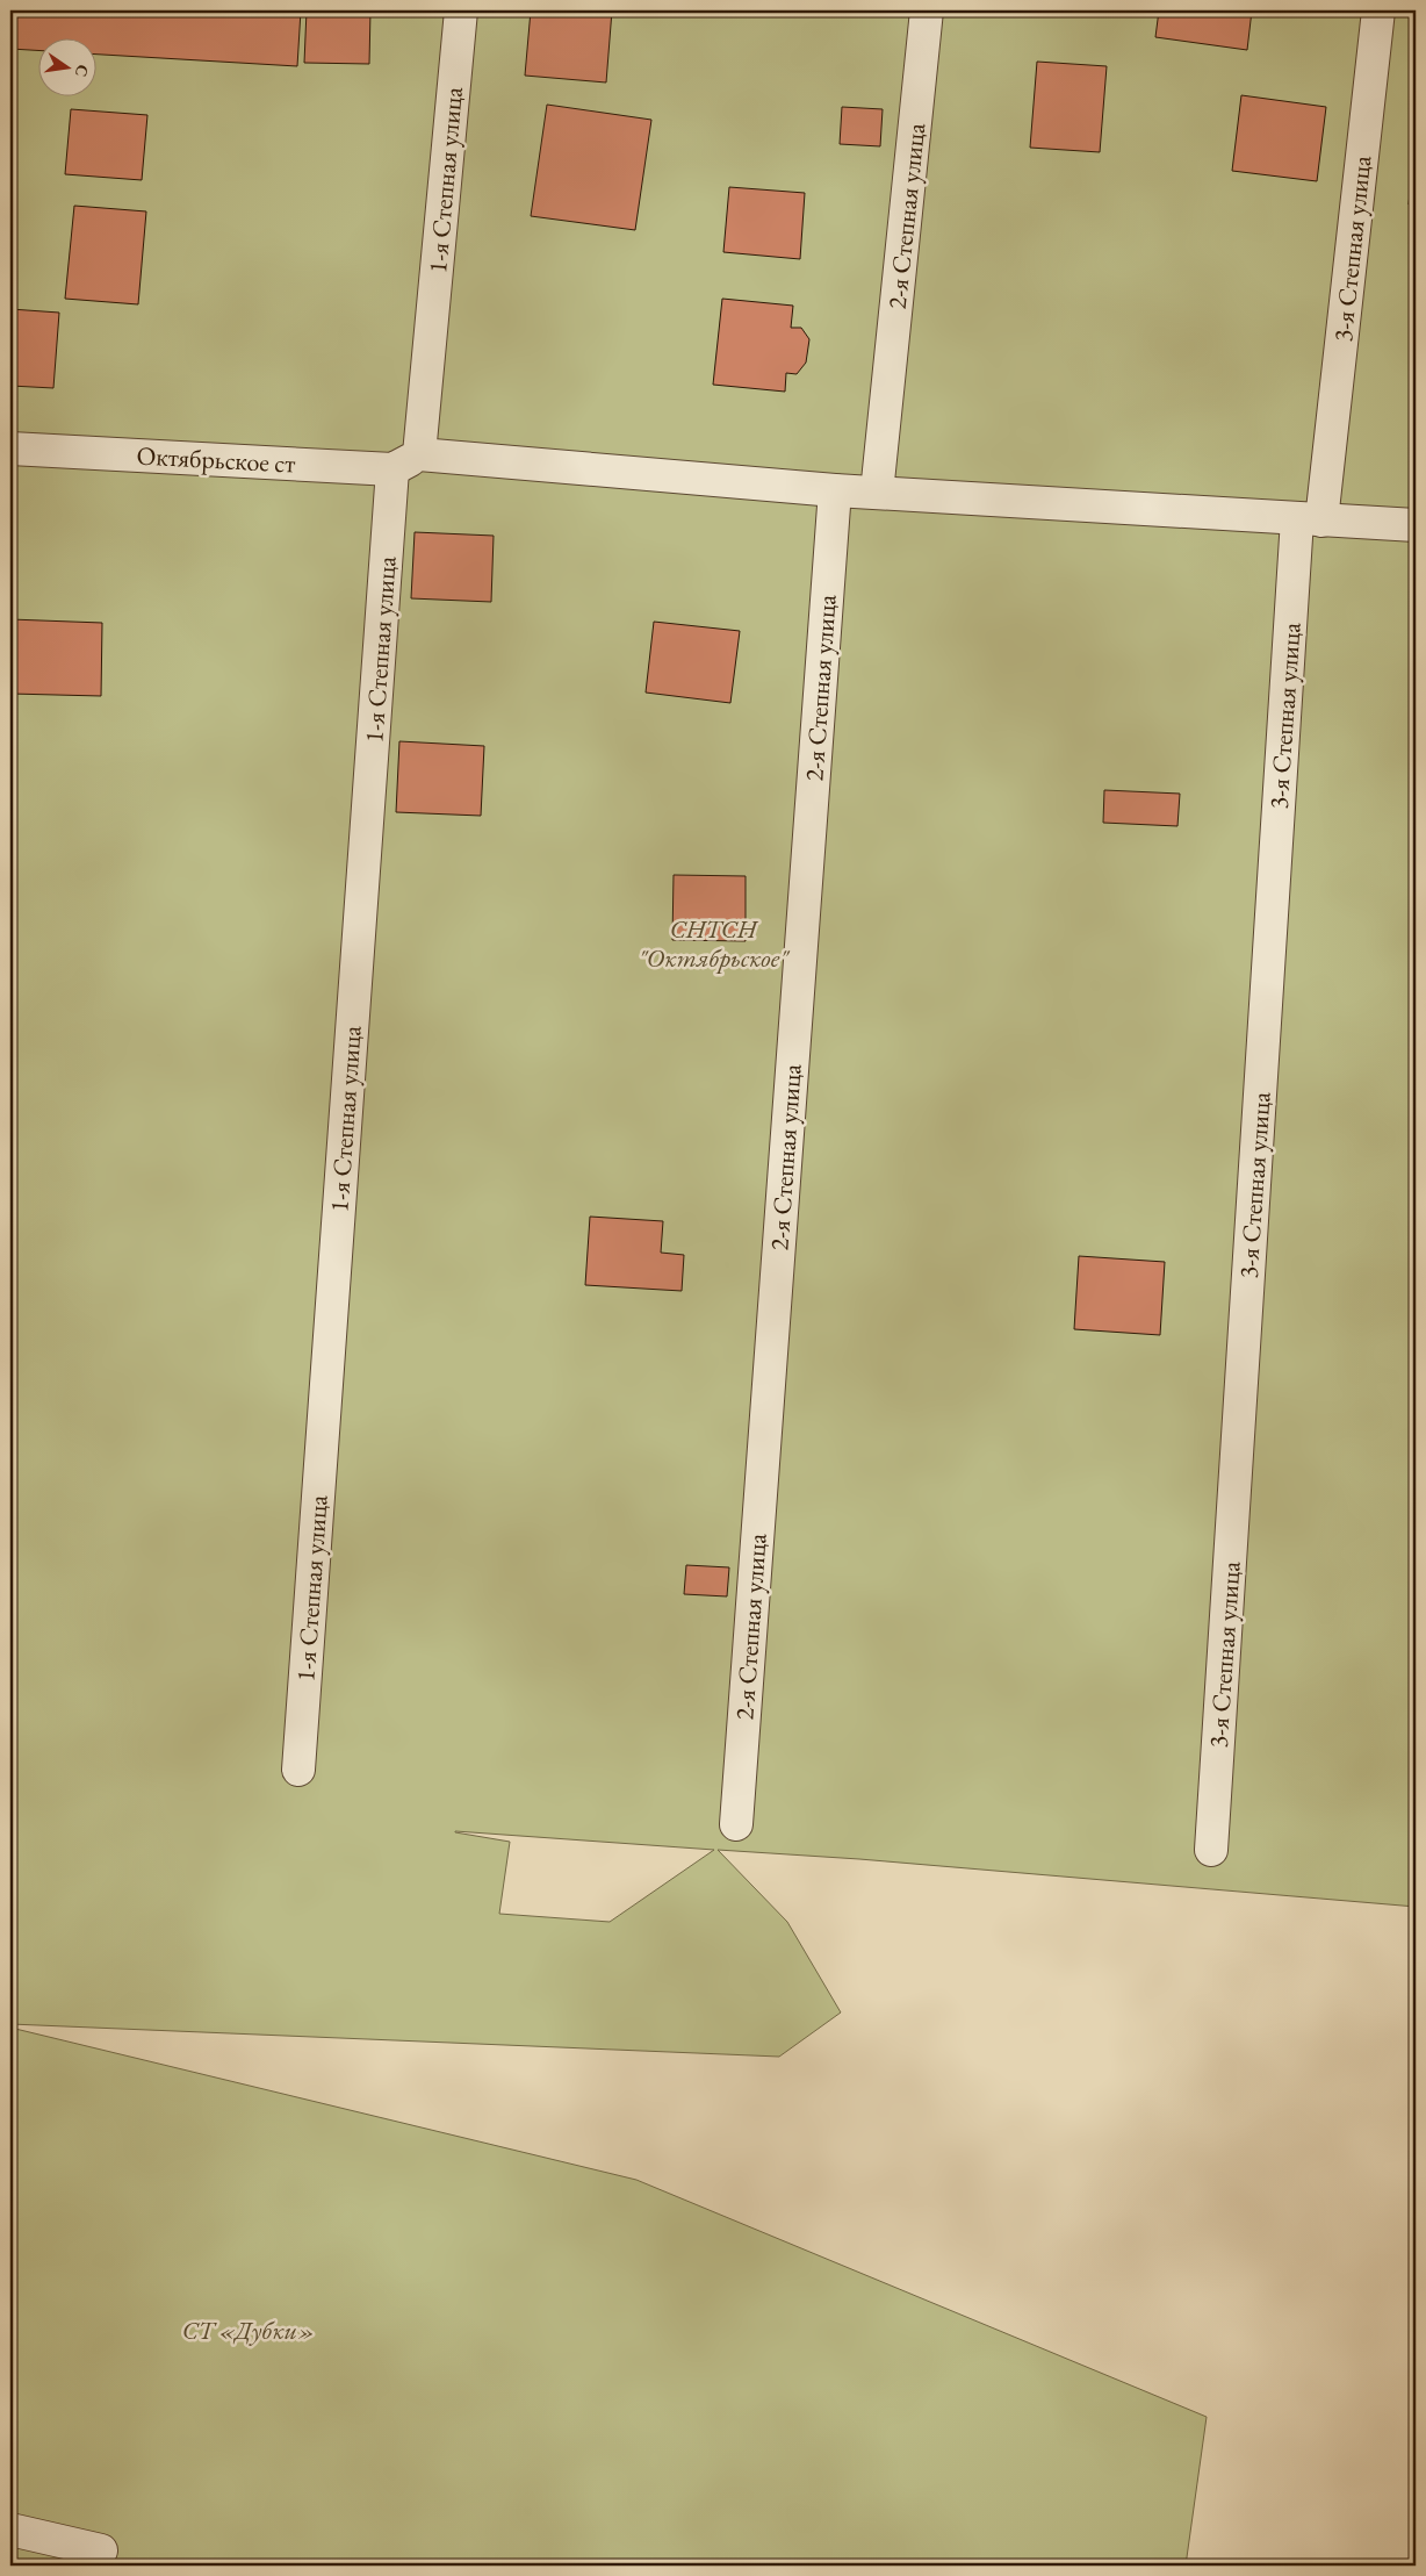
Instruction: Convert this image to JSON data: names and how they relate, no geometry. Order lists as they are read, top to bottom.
{
  "streets": {
    "street": [
      "1-я Степная улица",
      "2-я Степная улица",
      "3-я Степная улица",
      "Октябрьское ст"
    ]
  },
  "crossings": [
    ["1-я Степная улица", "Октябрьское ст"],
    ["2-я Степная улица", "Октябрьское ст"],
    ["3-я Степная улица", "Октябрьское ст"]
  ],
  "parks": ["СНТСН \"Октябрьское\"", "СТ «Дубки»"],
  "north": "right"
}
